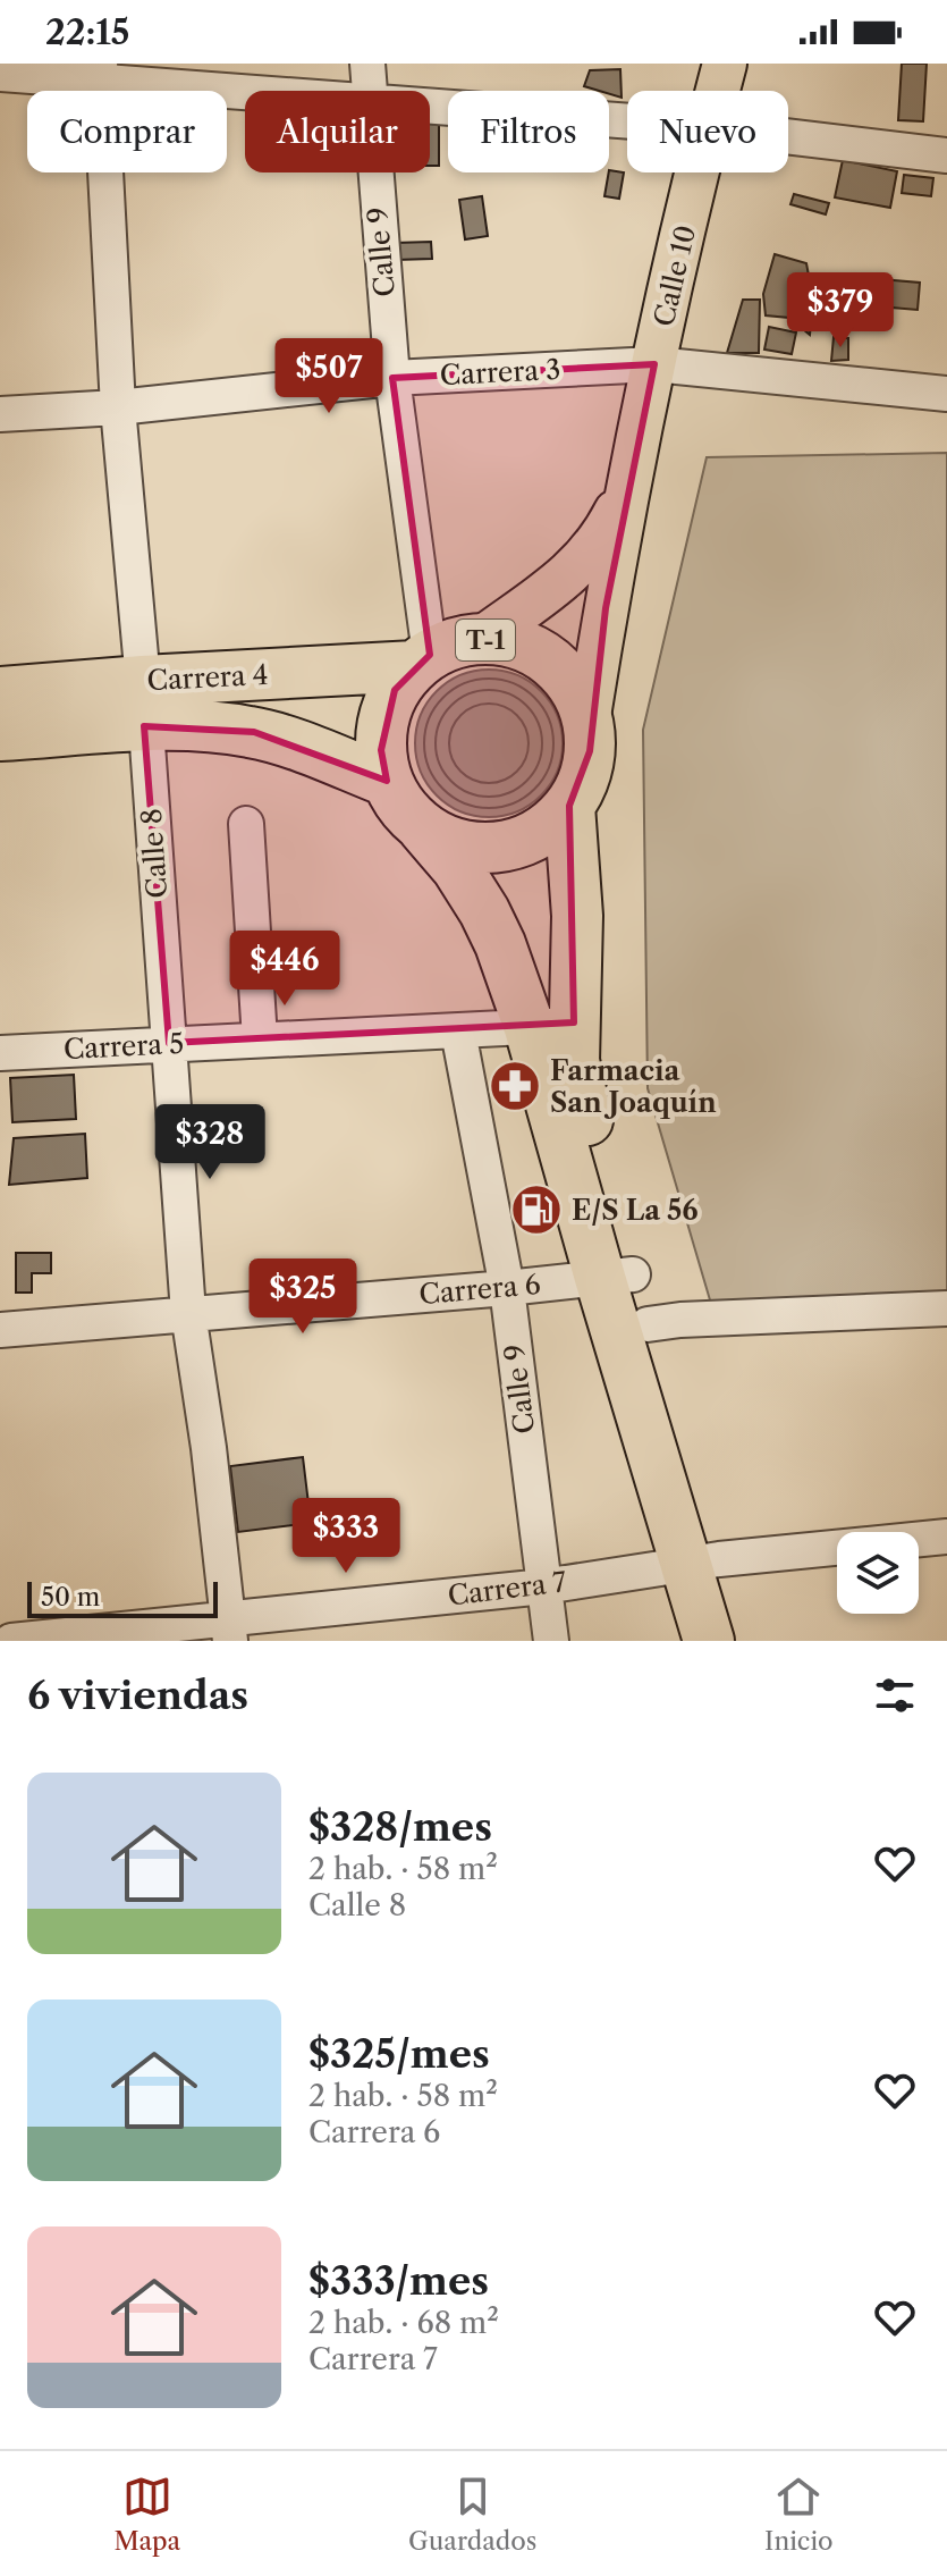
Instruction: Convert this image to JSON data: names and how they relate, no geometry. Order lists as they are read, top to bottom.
{
  "streets": {
    "highway": ["T-1", "Carrera 4"],
    "main road": ["Calle 10"],
    "street": [
      "Calle 9",
      "Carrera 3",
      "Calle 8",
      "Carrera 5",
      "Carrera 6",
      "Carrera 7"
    ]
  },
  "crossings": [
    ["Calle 9", "Calle 10"],
    ["Calle 9", "Carrera 3"],
    ["Calle 9", "T-1"],
    ["Calle 9", "Carrera 4"],
    ["Calle 9", "Carrera 5"],
    ["Calle 9", "Carrera 6"],
    ["Calle 9", "Carrera 7"],
    ["Calle 10", "Carrera 3"],
    ["Calle 10", "T-1"],
    ["Calle 10", "Carrera 4"],
    ["Carrera 3", "Calle 8"],
    ["T-1", "Carrera 4"],
    ["T-1", "Carrera 5"],
    ["T-1", "Carrera 6"],
    ["T-1", "Carrera 7"],
    ["Carrera 4", "Calle 8"],
    ["Calle 8", "Carrera 5"],
    ["Calle 8", "Carrera 6"],
    ["Calle 8", "Carrera 7"]
  ],
  "places": {
    "pharmacy": ["Farmacia San Joaquín"],
    "fuel station": ["E/S La 56"]
  },
  "scale_bar": "50 m",
  "page": {
    "status": "22:15",
    "chip": [
      "Comprar",
      "Alquilar",
      "Filtros",
      "Nuevo"
    ],
    "price": [
      "$379",
      "$507",
      "$446",
      "$328",
      "$325",
      "$333"
    ],
    "scale": "50 m",
    "heading": "6 viviendas",
    "list": [
      {
        "name": "$328/mes",
        "note": "2 hab. · 58 m² · Calle 8"
      },
      {
        "name": "$325/mes",
        "note": "2 hab. · 58 m² · Carrera 6"
      },
      {
        "name": "$333/mes",
        "note": "2 hab. · 68 m² · Carrera 7"
      }
    ],
    "tabs": ["Mapa", "Guardados", "Inicio"]
  }
}
